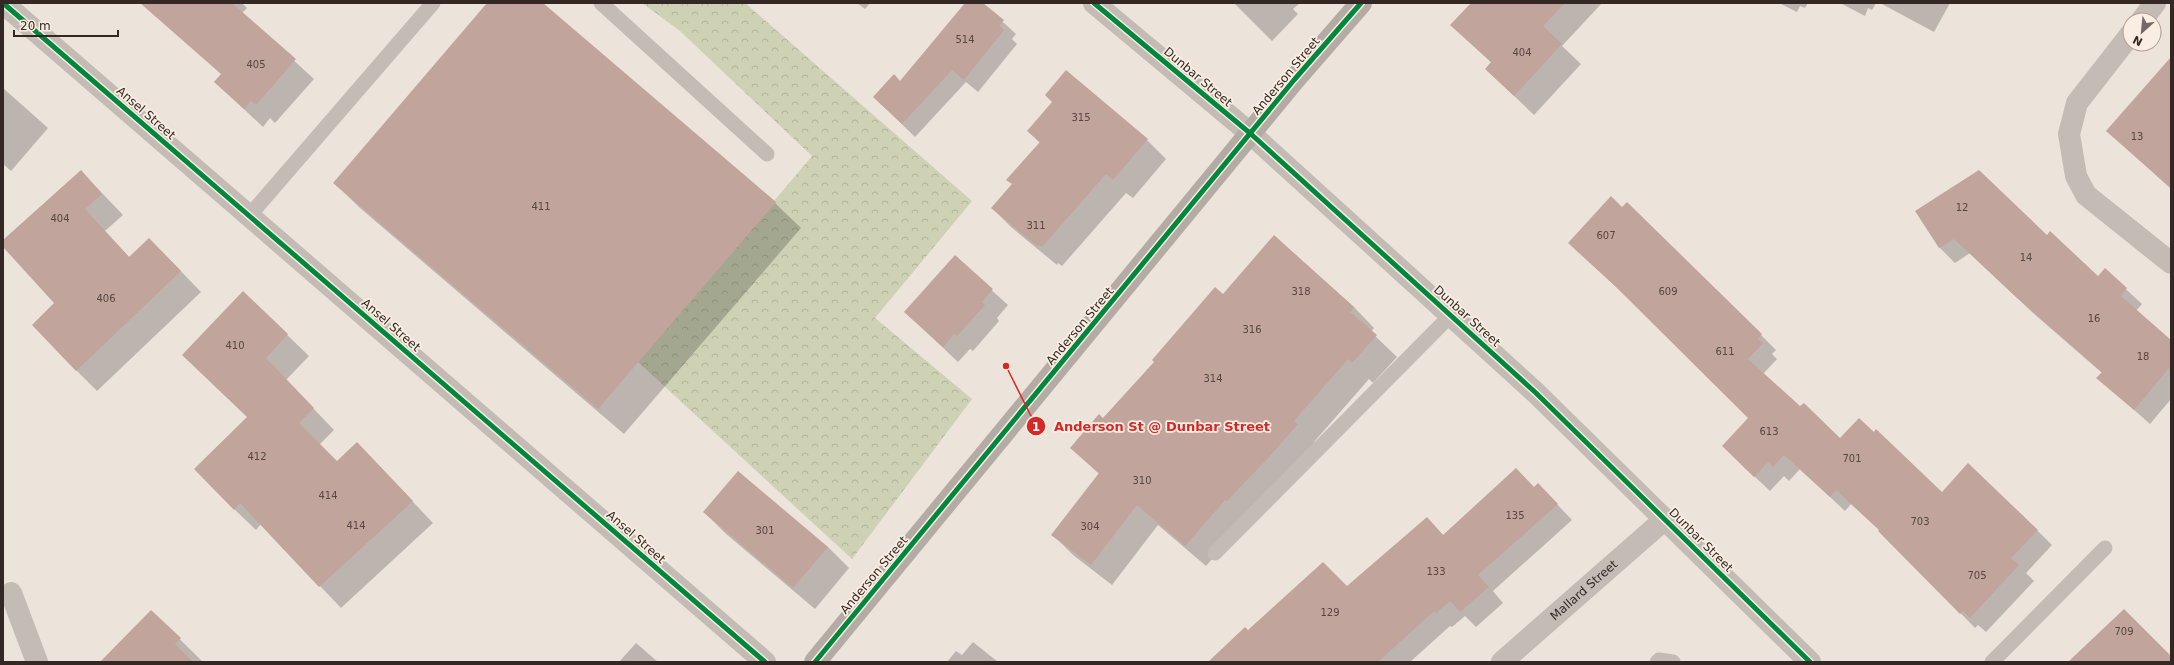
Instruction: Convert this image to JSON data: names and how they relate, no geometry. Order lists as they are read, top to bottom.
{
  "streets": {
    "main road": ["Anderson Street"],
    "street": ["Dunbar Street", "Ansel Street", "Mallard Street"]
  },
  "crossings": [
    ["Anderson Street", "Dunbar Street"],
    ["Dunbar Street", "Mallard Street"]
  ],
  "places": ["Anderson St @ Dunbar Street"],
  "house_numbers": [
    "514",
    "404",
    "405",
    "315",
    "13",
    "411",
    "12",
    "404",
    "311",
    "607",
    "14",
    "318",
    "609",
    "406",
    "16",
    "316",
    "410",
    "611",
    "18",
    "314",
    "613",
    "412",
    "701",
    "310",
    "414",
    "135",
    "703",
    "414",
    "304",
    "301",
    "133",
    "705",
    "129",
    "709"
  ],
  "scale_bar": "20 m",
  "north": "bottom left"
}
